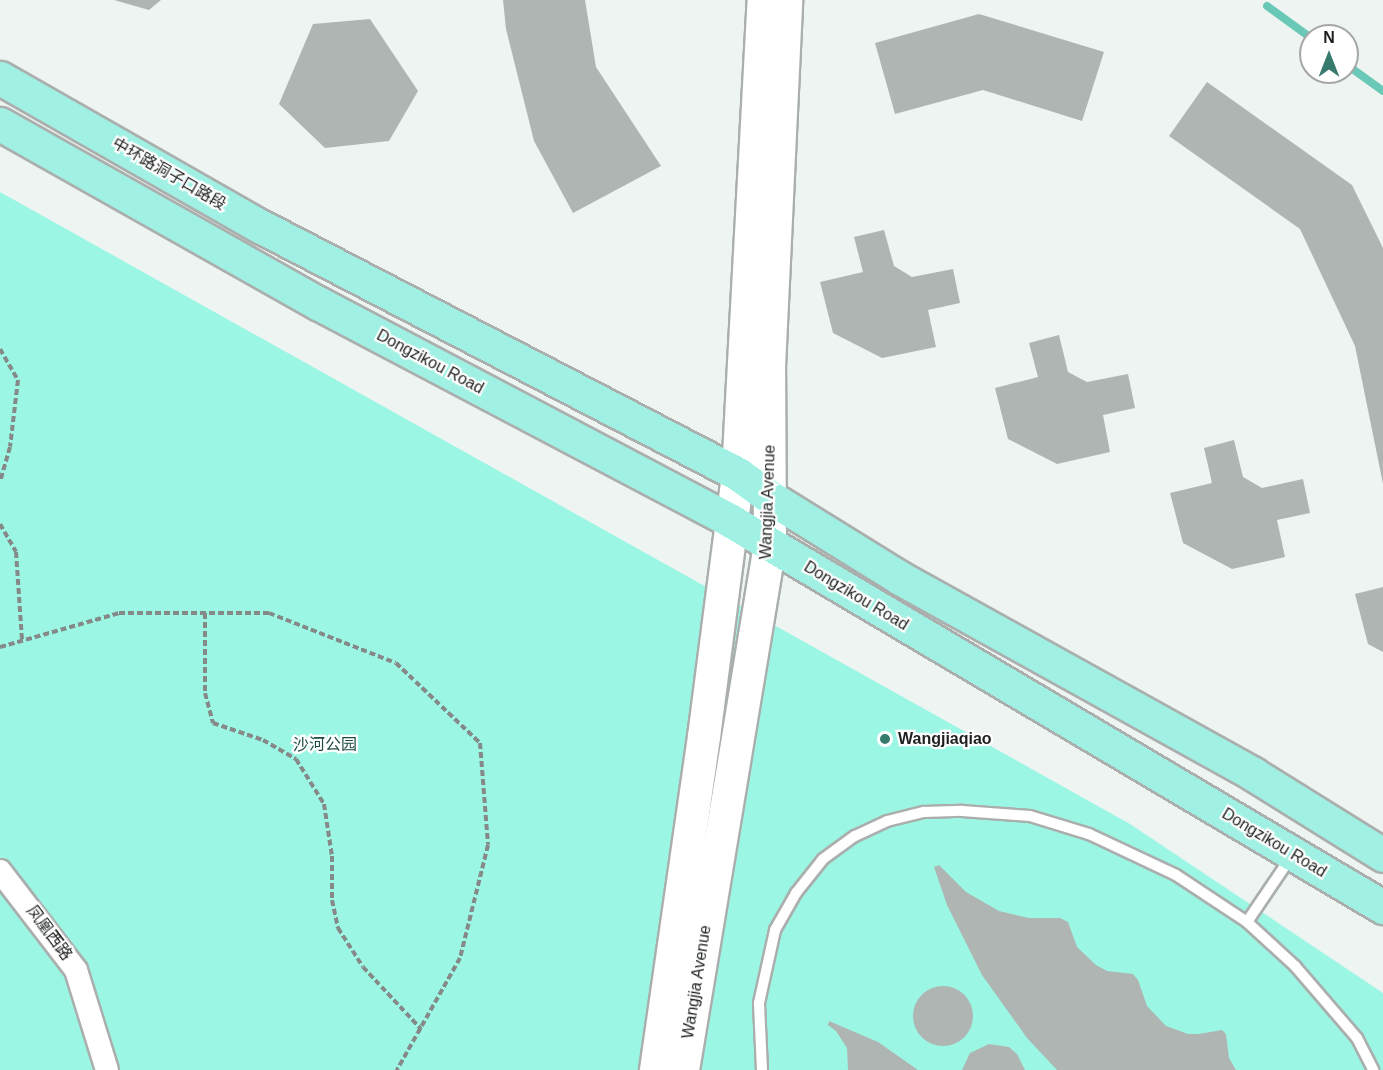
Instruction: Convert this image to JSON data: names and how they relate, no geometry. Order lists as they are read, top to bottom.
{
  "streets": {
    "main road": ["中环路洞子口路段", "Dongzikou Road", "Wangjia Avenue"],
    "street": ["凤凰西路"]
  },
  "crossings": [
    ["中环路洞子口路段", "Wangjia Avenue"],
    ["Dongzikou Road", "Wangjia Avenue"]
  ],
  "parks": ["沙河公园"],
  "places": ["Wangjiaqiao"],
  "north": "top"
}
